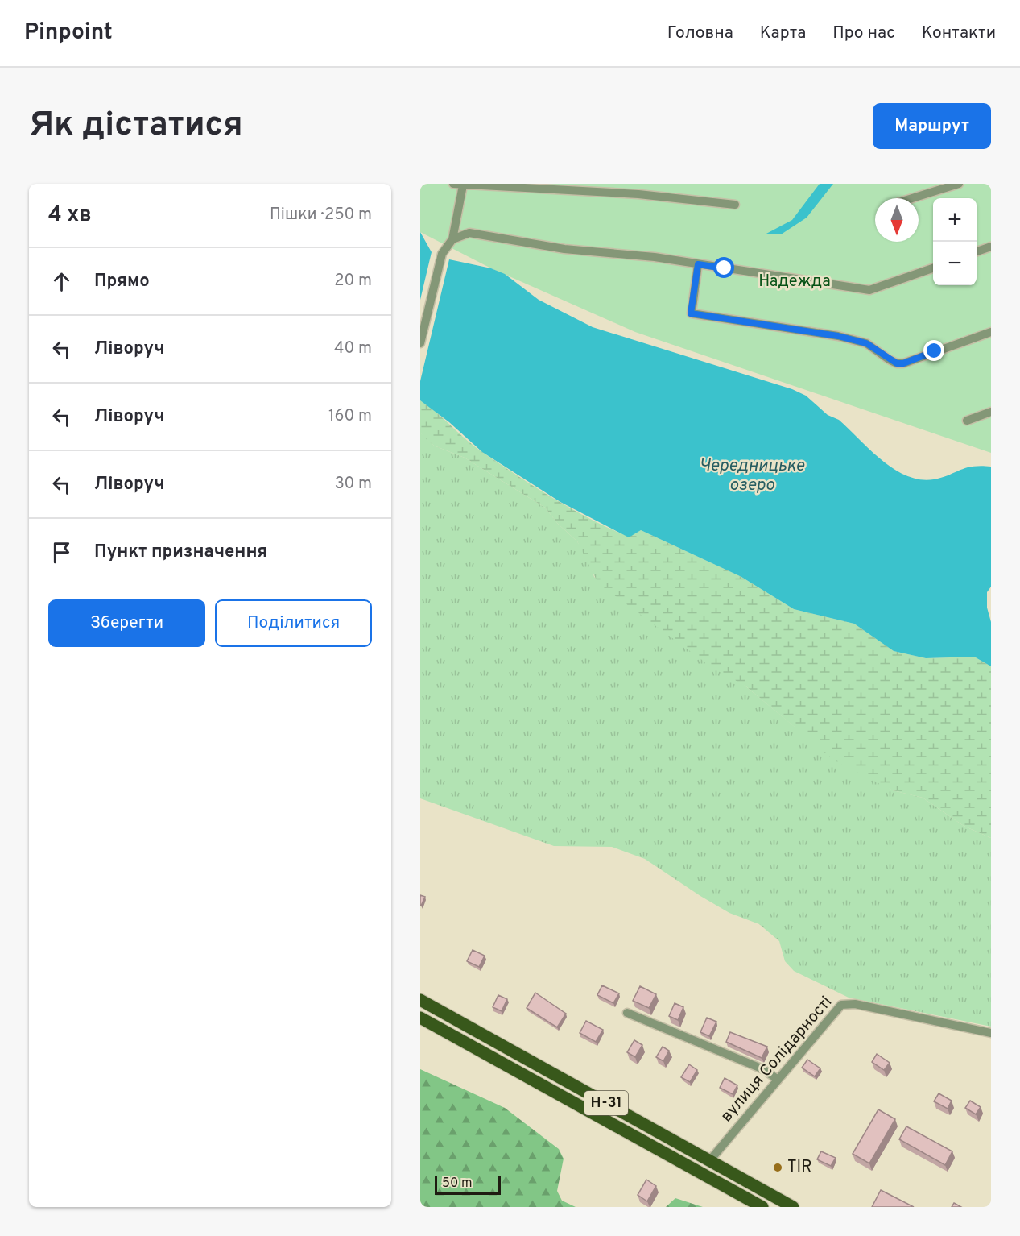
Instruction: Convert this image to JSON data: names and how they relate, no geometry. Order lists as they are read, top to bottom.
{
  "streets": {
    "main road": ["Н-31"],
    "street": ["вулиця Солідарності"]
  },
  "crossings": [
    ["вулиця Солідарності", "Н-31"]
  ],
  "water": ["Чередницьке озеро"],
  "parks": ["Надежда"],
  "places": ["TIR"],
  "scale_bar": "50 m",
  "north": "bottom",
  "page": {
    "header": "Pinpoint",
    "nav": [
      "Головна",
      "Карта",
      "Про нас",
      "Контакти"
    ],
    "buttons": [
      "Маршрут",
      ["Зберегти", "Поділитися"]
    ],
    "title": "Як дістатися",
    "heading": ["4 хв", "Пішки · 250 m"],
    "map_buttons": ["+", "−"],
    "list": [
      ["Прямо", "20 m"],
      ["Ліворуч", "40 m"],
      ["Ліворуч", "160 m"],
      ["Ліворуч", "30 m"],
      "Пункт призначення"
    ],
    "scale": "50 m"
  }
}
